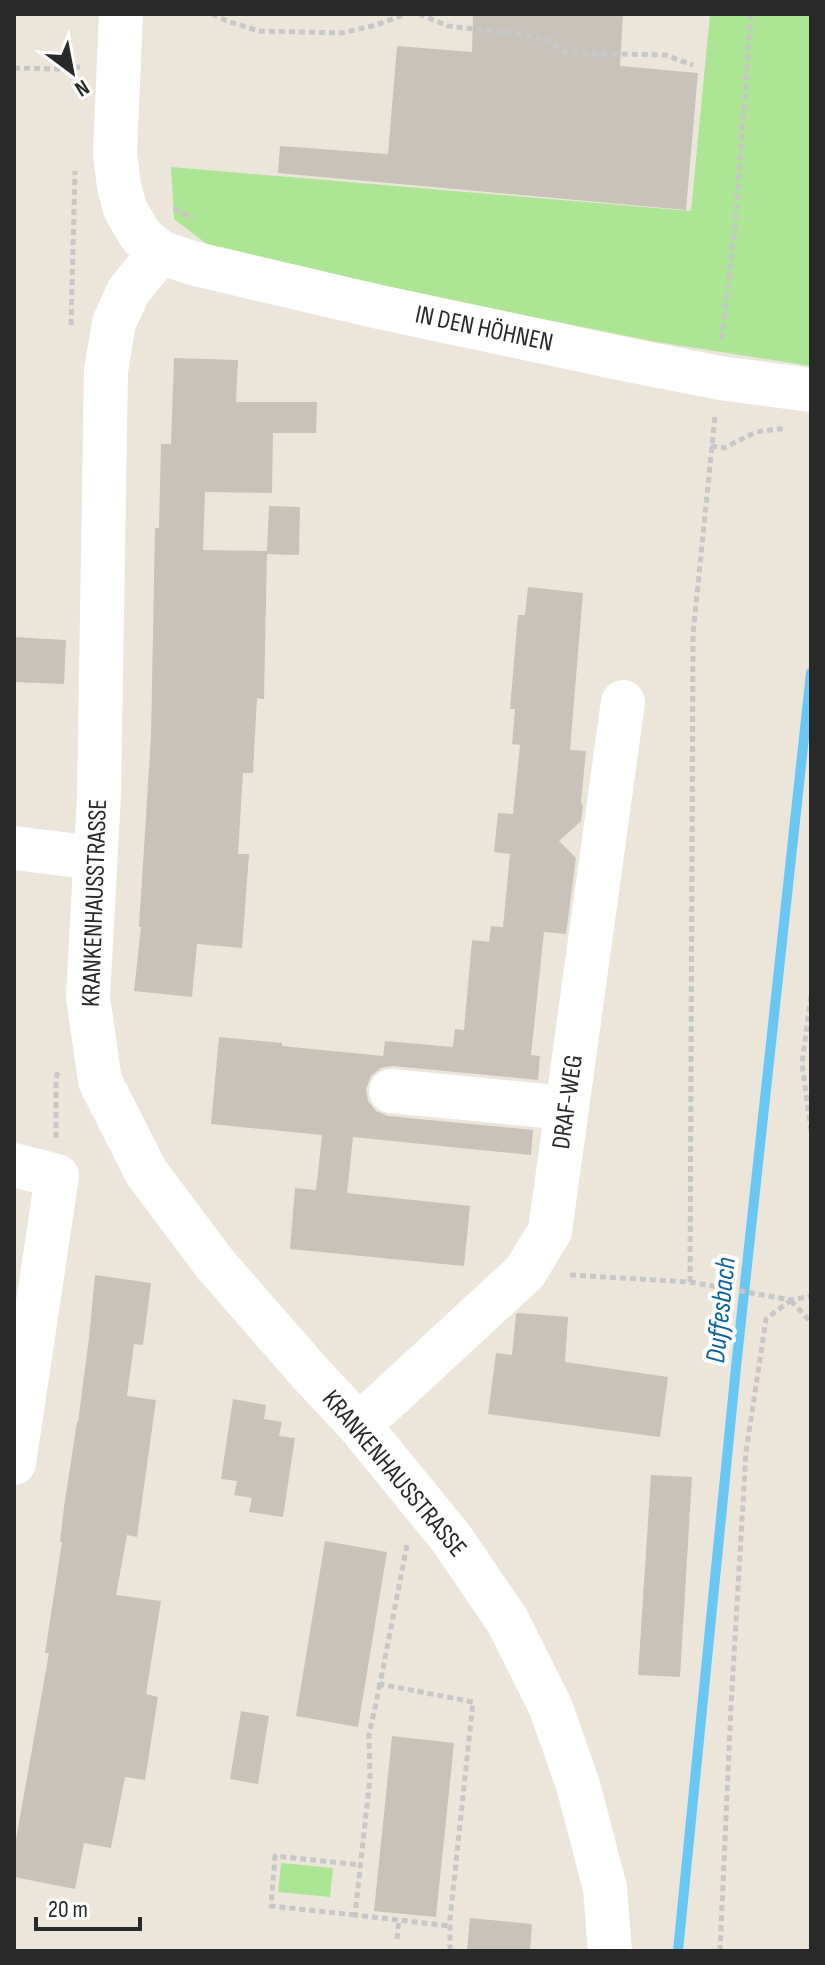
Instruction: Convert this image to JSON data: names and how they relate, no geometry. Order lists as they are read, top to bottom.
{
  "streets": {
    "street": ["IN DEN HÖHNEN", "KRANKENHAUSSTRASSE", "DRAF-WEG"]
  },
  "crossings": [
    ["IN DEN HÖHNEN", "KRANKENHAUSSTRASSE"],
    ["KRANKENHAUSSTRASSE", "DRAF-WEG"]
  ],
  "water": ["Duffesbach"],
  "scale_bar": "20 m",
  "north": "bottom right"
}
